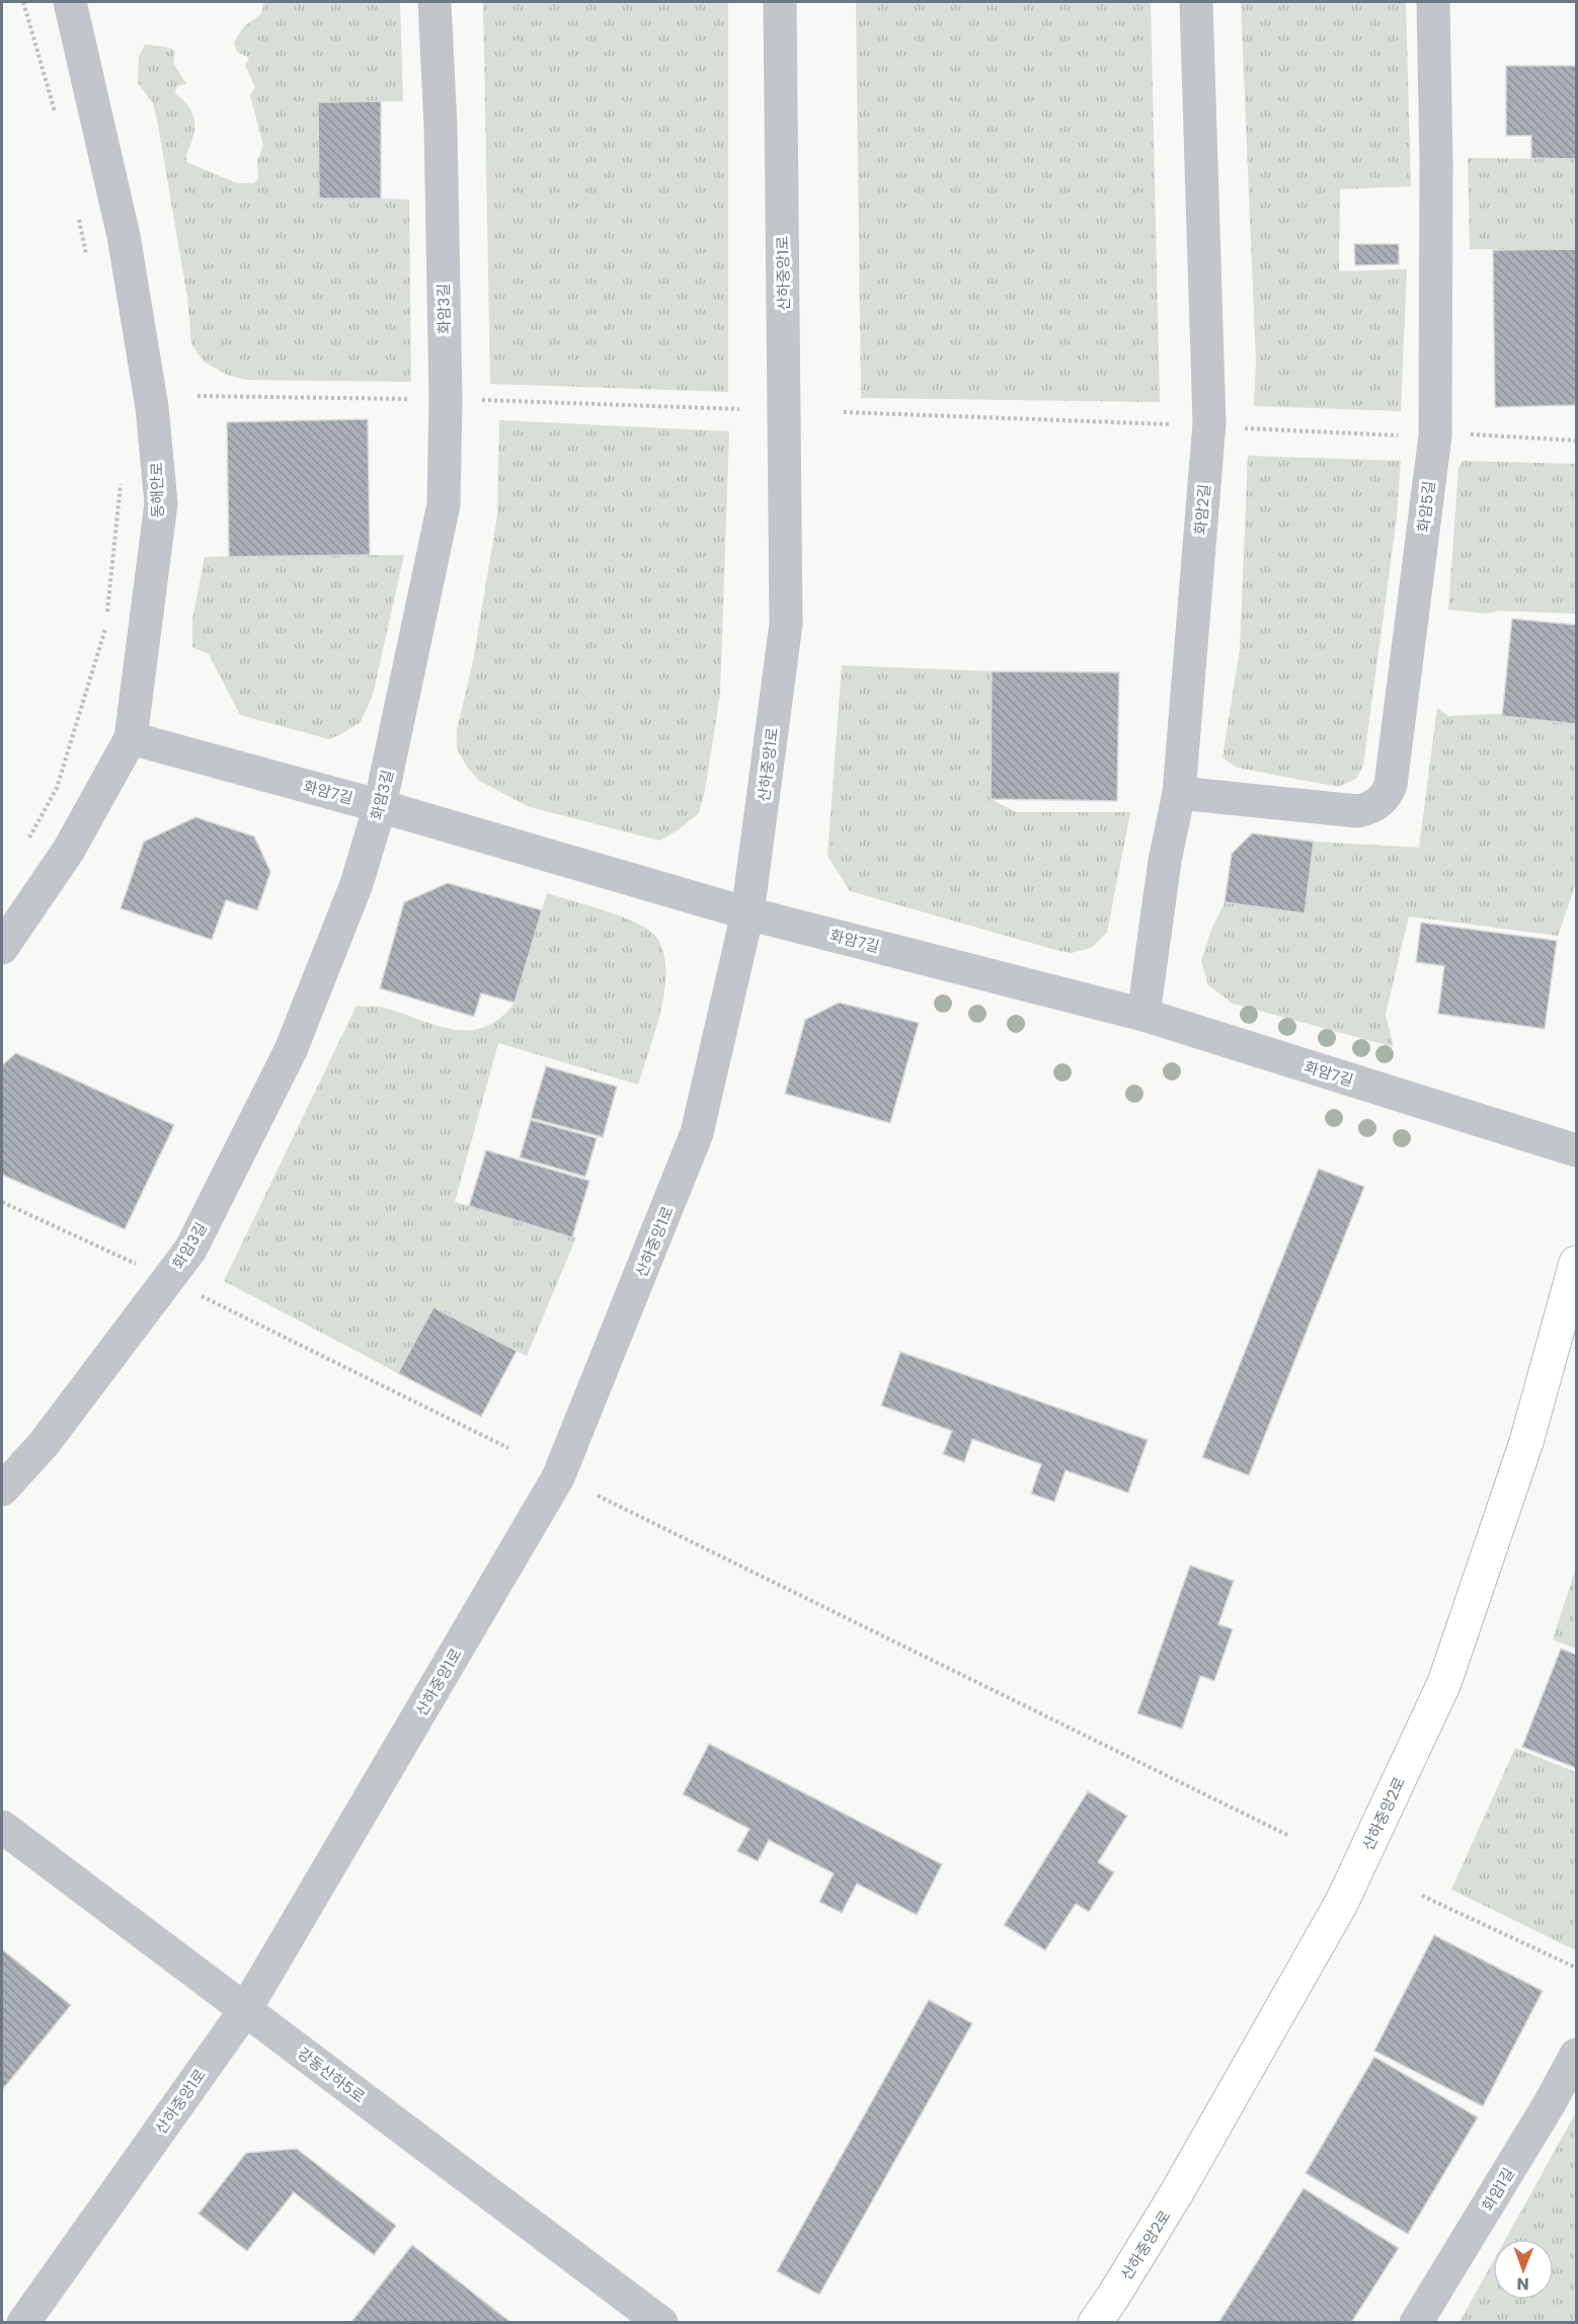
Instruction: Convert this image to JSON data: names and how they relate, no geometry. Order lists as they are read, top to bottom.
{
  "streets": {
    "main road": ["산하중앙2로"],
    "street": [
      "산하중앙1로",
      "화암3길",
      "동해안로",
      "화암5길",
      "화암2길",
      "화암7길",
      "강동산하5로",
      "화암1길"
    ]
  },
  "crossings": [
    ["산하중앙1로", "화암7길"],
    ["산하중앙1로", "강동산하5로"],
    ["화암3길", "화암7길"],
    ["동해안로", "화암7길"],
    ["화암5길", "화암2길"],
    ["화암2길", "화암7길"]
  ],
  "north": "bottom"
}
